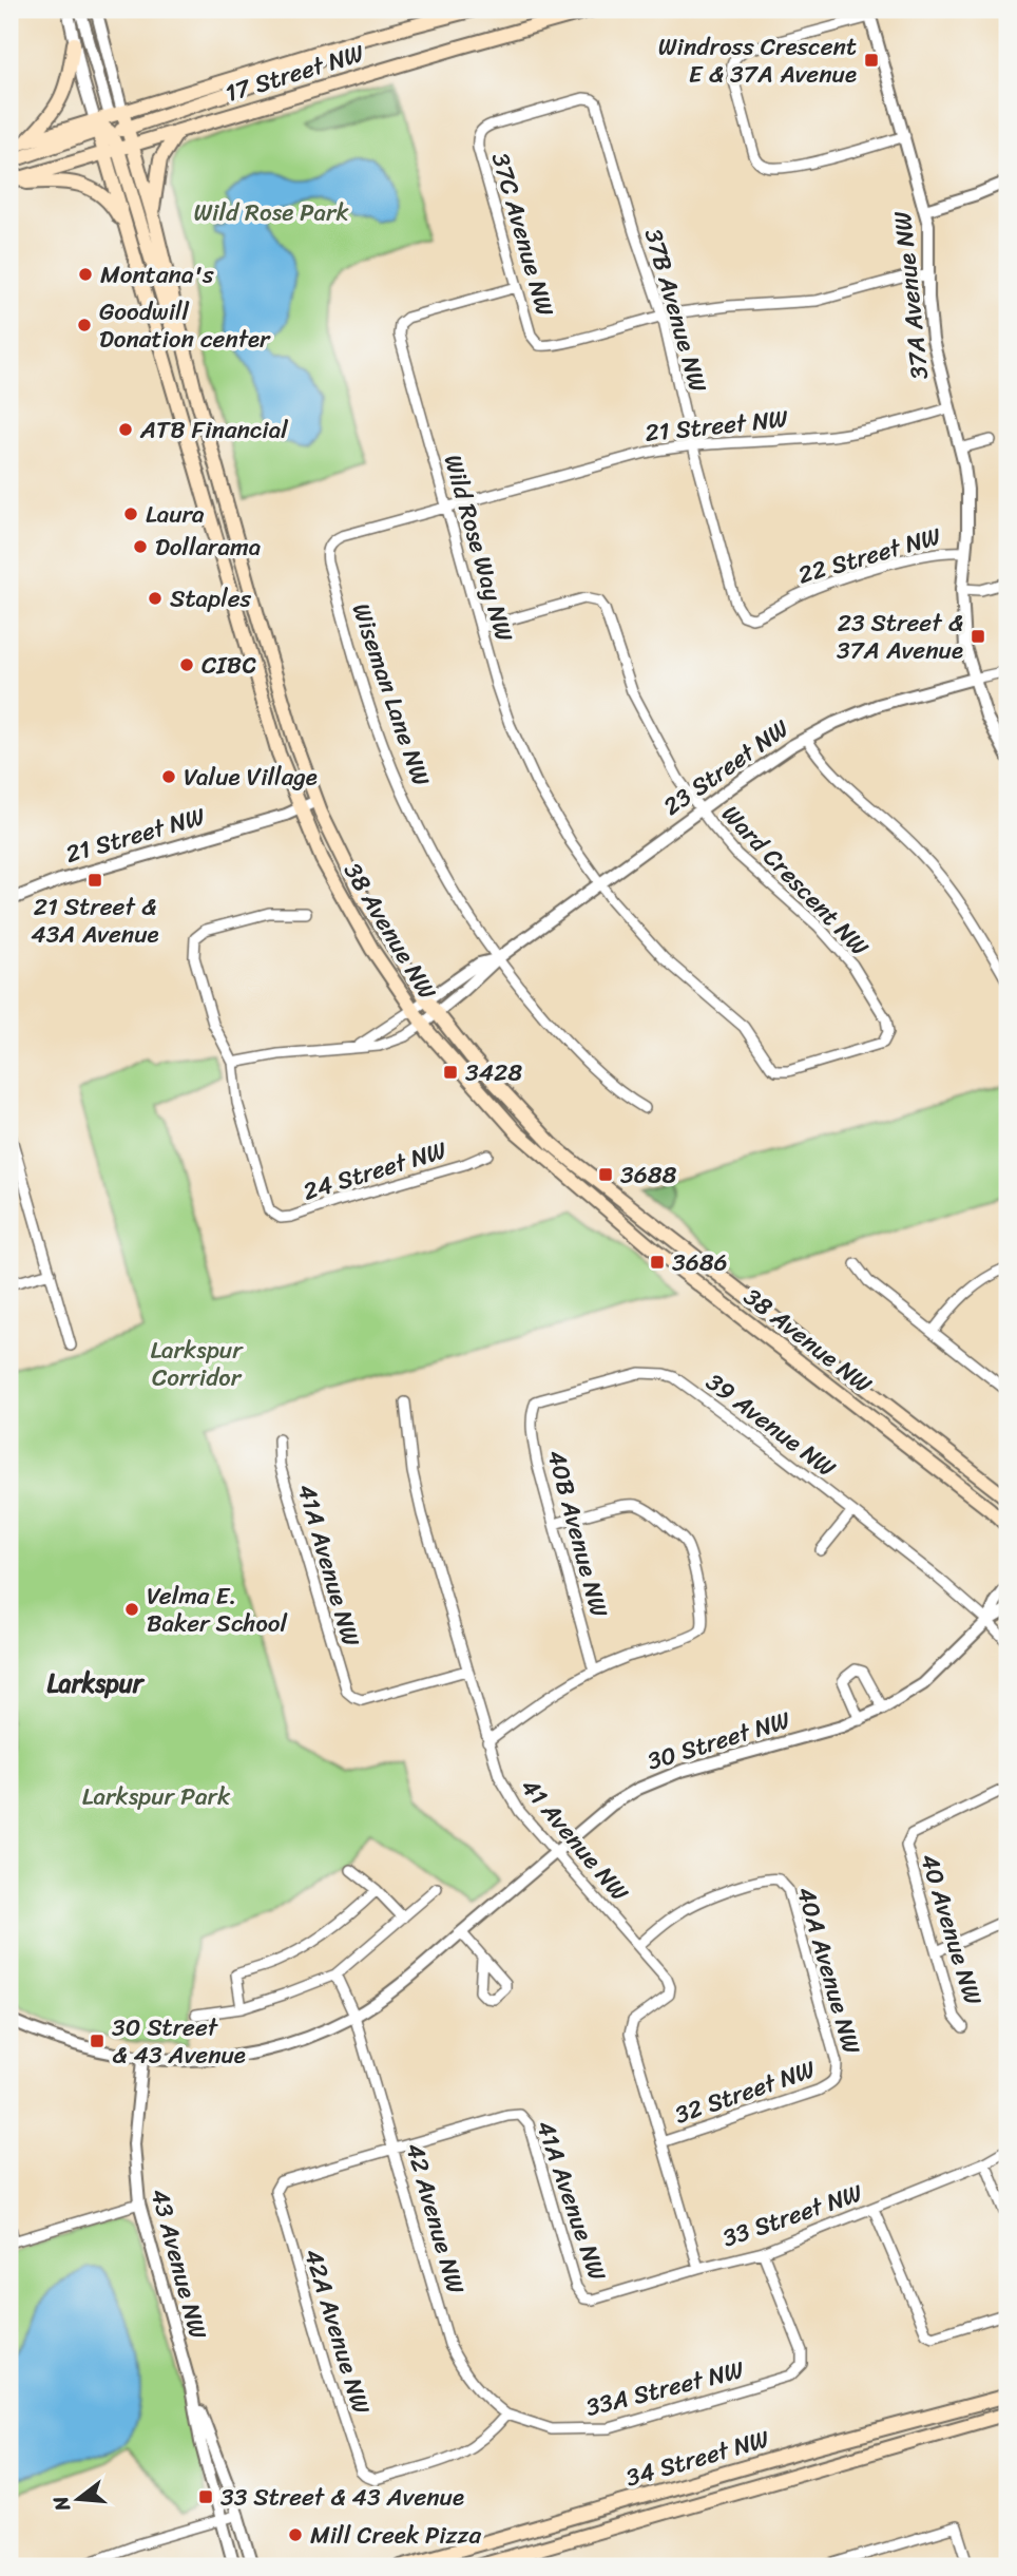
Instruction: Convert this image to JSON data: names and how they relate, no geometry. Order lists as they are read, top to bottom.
{
  "streets": {
    "main road": ["17 Street NW", "38 Avenue NW", "34 Street NW"],
    "street": [
      "37C Avenue NW",
      "37A Avenue NW",
      "37B Avenue NW",
      "21 Street NW",
      "Wild Rose Way NW",
      "22 Street NW",
      "Wiseman Lane NW",
      "23 Street NW",
      "Ward Crescent NW",
      "24 Street NW",
      "39 Avenue NW",
      "40B Avenue NW",
      "41A Avenue NW",
      "30 Street NW",
      "41 Avenue NW",
      "40 Avenue NW",
      "40A Avenue NW",
      "32 Street NW",
      "33 Street NW",
      "42 Avenue NW",
      "43 Avenue NW",
      "42A Avenue NW",
      "33A Street NW"
    ]
  },
  "crossings": [
    ["17 Street NW", "38 Avenue NW"],
    ["37C Avenue NW", "37B Avenue NW"],
    ["37C Avenue NW", "Wild Rose Way NW"],
    ["37A Avenue NW", "21 Street NW"],
    ["37A Avenue NW", "22 Street NW"],
    ["37A Avenue NW", "23 Street NW"],
    ["37B Avenue NW", "21 Street NW"],
    ["37B Avenue NW", "22 Street NW"],
    ["21 Street NW", "Wild Rose Way NW"],
    ["21 Street NW", "Wiseman Lane NW"],
    ["21 Street NW", "38 Avenue NW"],
    ["Wild Rose Way NW", "Wiseman Lane NW"],
    ["Wild Rose Way NW", "23 Street NW"],
    ["Wild Rose Way NW", "Ward Crescent NW"],
    ["Wiseman Lane NW", "23 Street NW"],
    ["23 Street NW", "Ward Crescent NW"],
    ["23 Street NW", "38 Avenue NW"],
    ["23 Street NW", "24 Street NW"],
    ["39 Avenue NW", "40B Avenue NW"],
    ["39 Avenue NW", "30 Street NW"],
    ["41A Avenue NW", "41 Avenue NW"],
    ["41A Avenue NW", "33 Street NW"],
    ["41A Avenue NW", "42 Avenue NW"],
    ["41A Avenue NW", "42A Avenue NW"],
    ["30 Street NW", "41 Avenue NW"],
    ["30 Street NW", "42 Avenue NW"],
    ["30 Street NW", "43 Avenue NW"],
    ["41 Avenue NW", "40A Avenue NW"],
    ["41 Avenue NW", "32 Street NW"],
    ["41 Avenue NW", "33 Street NW"],
    ["40A Avenue NW", "32 Street NW"],
    ["33 Street NW", "33A Street NW"],
    ["42 Avenue NW", "42A Avenue NW"],
    ["42 Avenue NW", "33A Street NW"],
    ["42A Avenue NW", "33A Street NW"]
  ],
  "districts": ["Larkspur"],
  "parks": ["Wild Rose Park", "Larkspur Corridor", "Larkspur Park"],
  "places": {
    "transit": [
      "Windross Crescent E & 37A Avenue",
      "23 Street & 37A Avenue",
      "21 Street & 43A Avenue",
      "3428",
      "3688",
      "3686",
      "30 Street & 43 Avenue",
      "33 Street & 43 Avenue"
    ],
    "other": [
      "Montana's",
      "Goodwill Donation center",
      "ATB Financial",
      "Laura",
      "Dollarama",
      "Staples",
      "CIBC",
      "Value Village",
      "Velma E. Baker School",
      "Mill Creek Pizza"
    ]
  },
  "north": "left"
}
